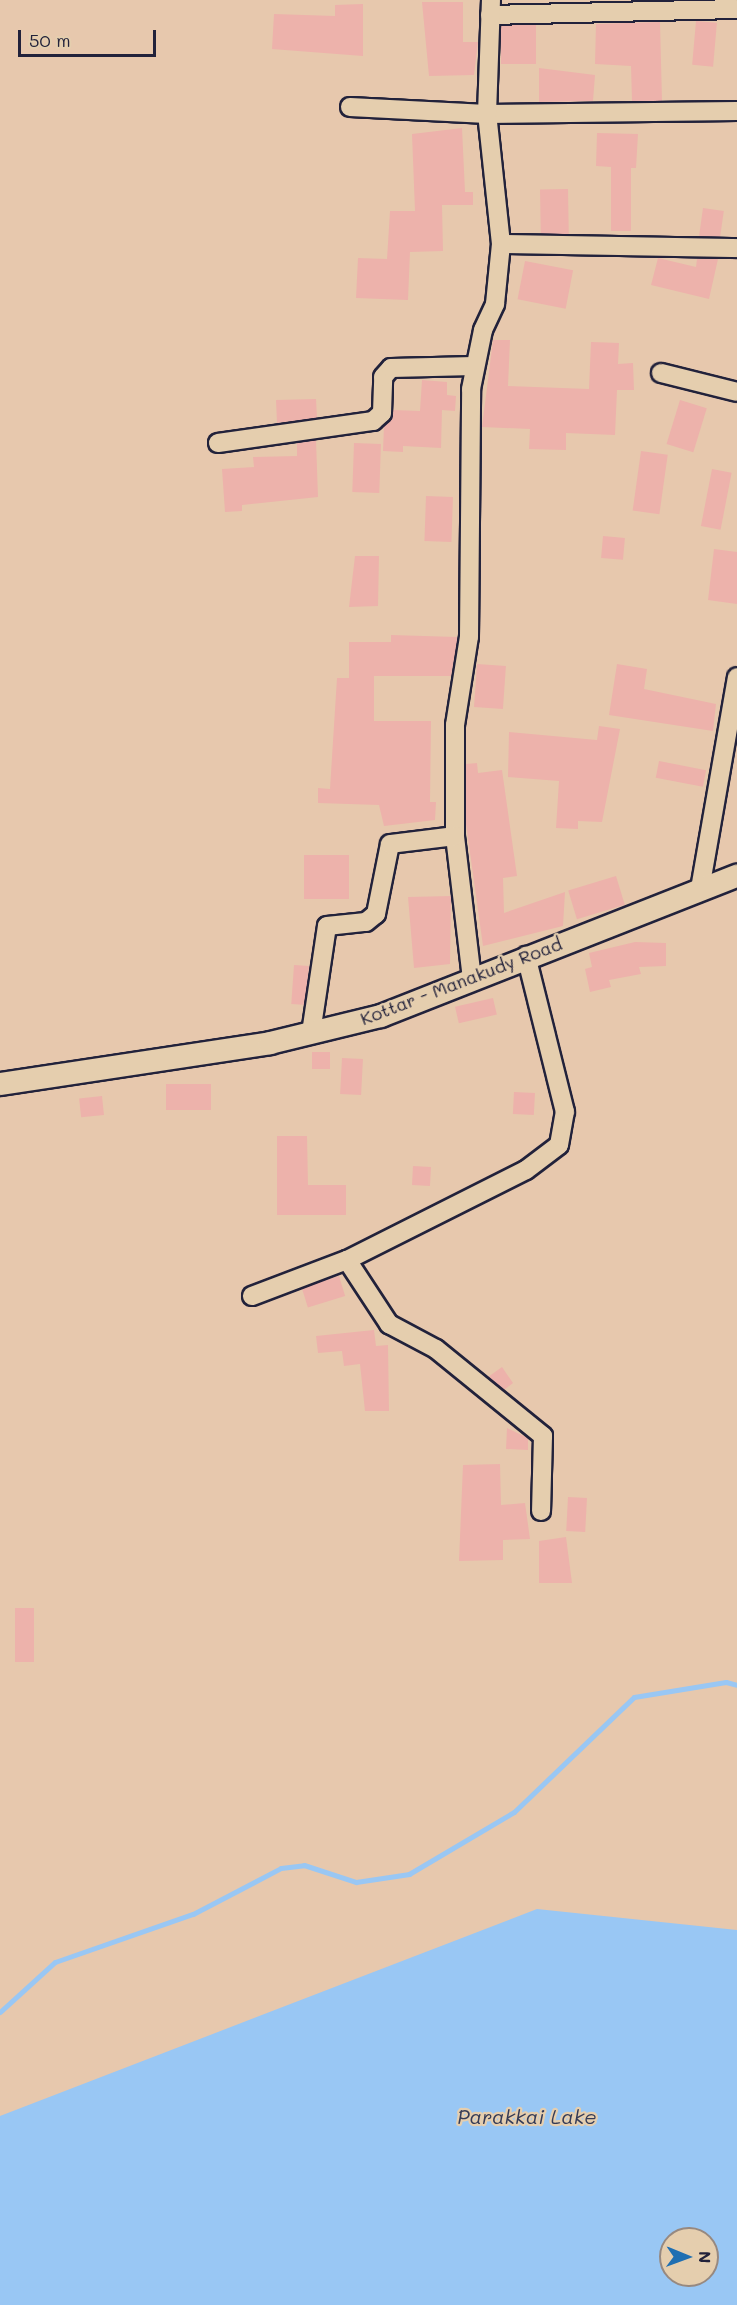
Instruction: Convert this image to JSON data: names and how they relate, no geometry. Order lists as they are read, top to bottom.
{
  "streets": {
    "main road": ["Kottar - Manakudy Road"]
  },
  "water": ["Parakkai Lake"],
  "scale_bar": "50 m",
  "north": "right"
}
